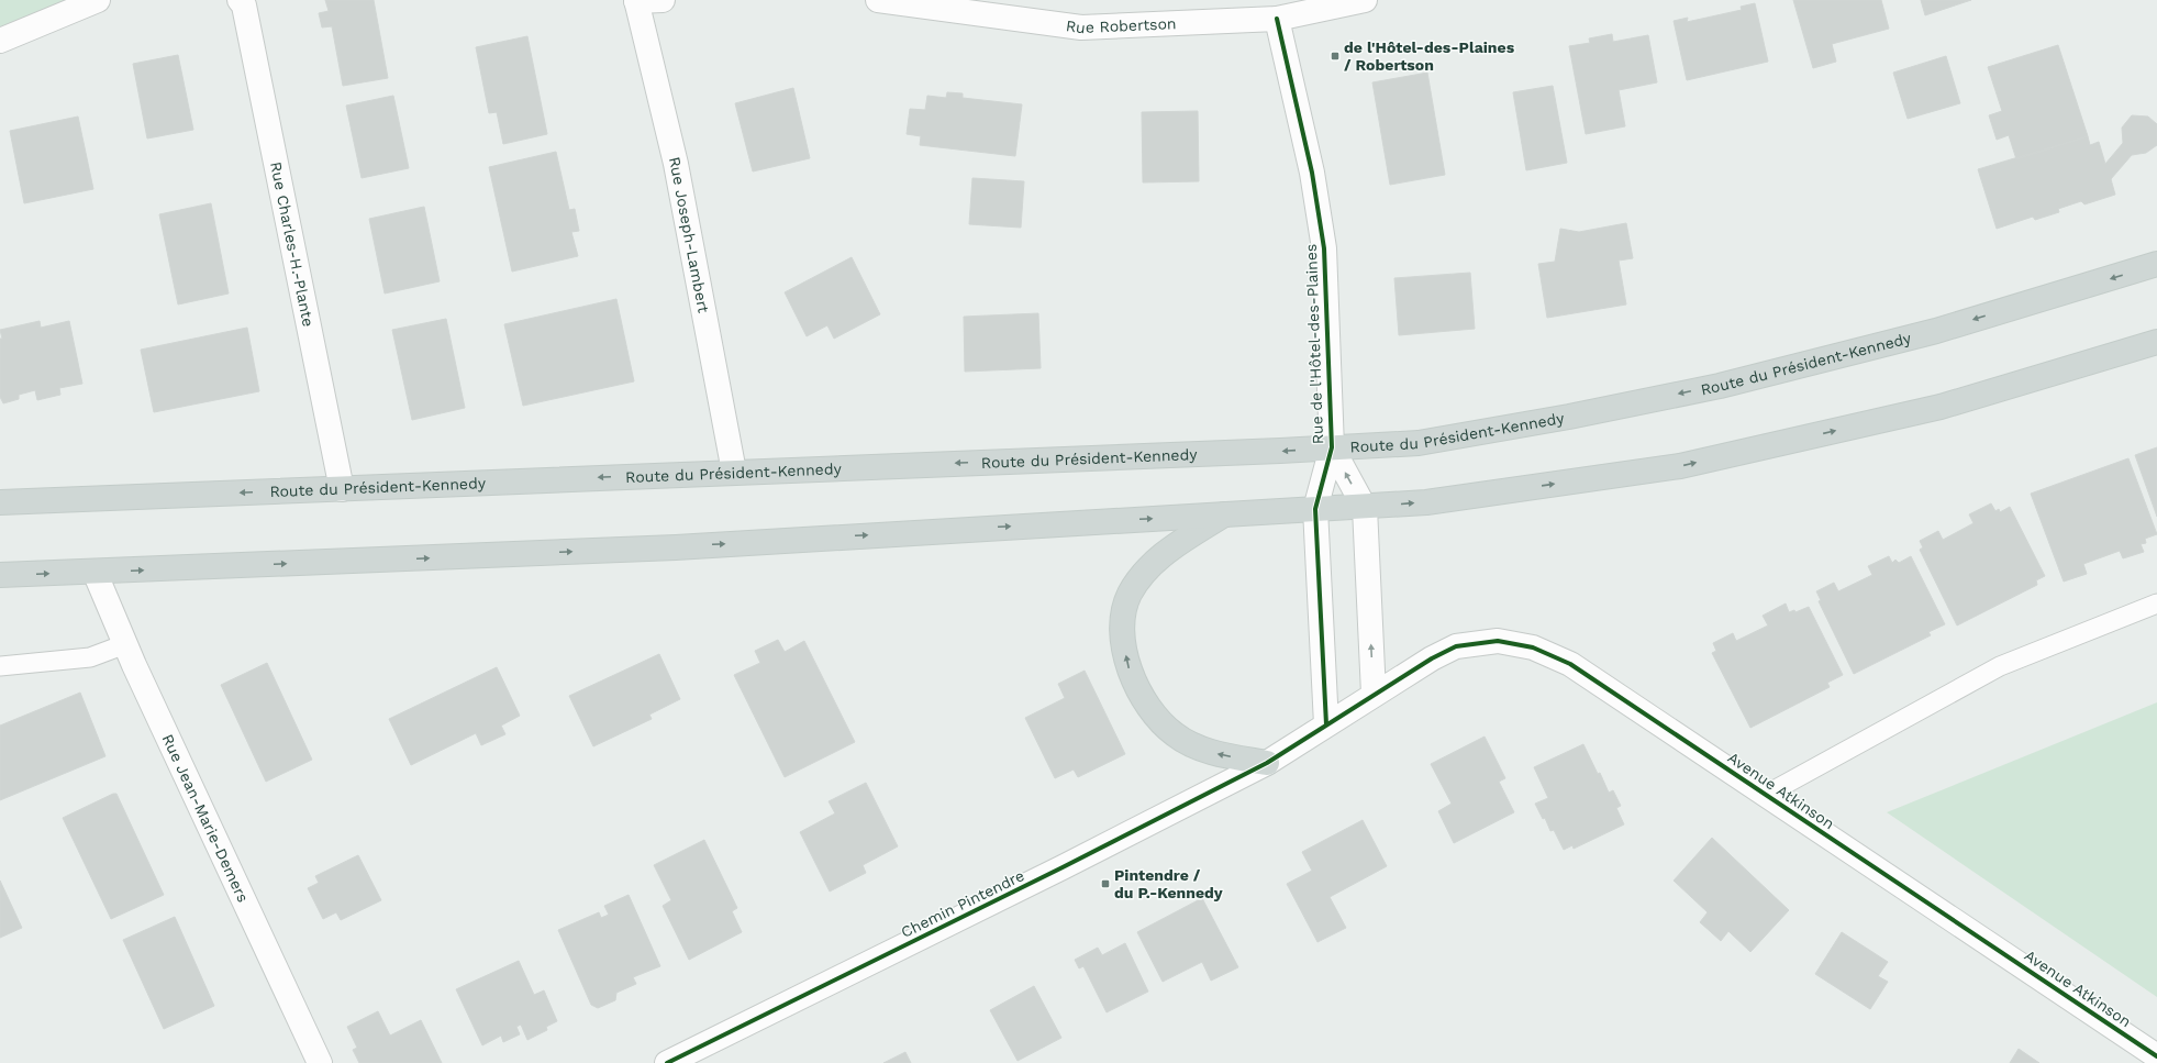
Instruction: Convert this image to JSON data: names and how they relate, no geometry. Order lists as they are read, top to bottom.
{
  "streets": {
    "main road": ["Route du Président-Kennedy"],
    "street": [
      "Rue Robertson",
      "Rue Joseph-Lambert",
      "Rue Charles-H.-Plante",
      "Rue de l'Hôtel-des-Plaines",
      "Avenue Atkinson",
      "Rue Jean-Marie-Demers",
      "Chemin Pintendre"
    ]
  },
  "crossings": [
    ["Rue Robertson", "Rue de l'Hôtel-des-Plaines"],
    ["Rue Joseph-Lambert", "Route du Président-Kennedy"],
    ["Rue Charles-H.-Plante", "Route du Président-Kennedy"],
    ["Rue de l'Hôtel-des-Plaines", "Route du Président-Kennedy"],
    ["Rue de l'Hôtel-des-Plaines", "Avenue Atkinson"],
    ["Rue de l'Hôtel-des-Plaines", "Chemin Pintendre"],
    ["Avenue Atkinson", "Chemin Pintendre"]
  ],
  "places": {
    "transit": ["de l'Hôtel-des-Plaines / Robertson", "Pintendre / du P.-Kennedy"]
  }
}
